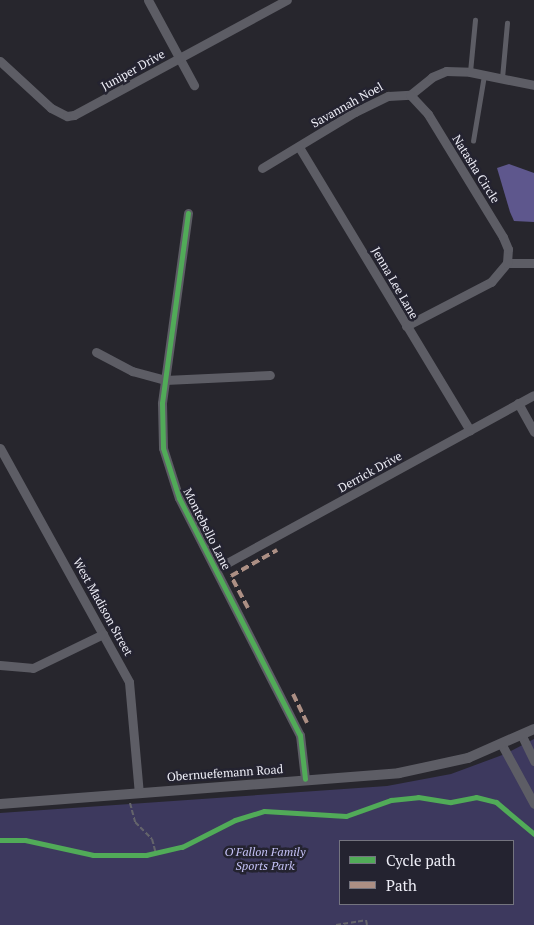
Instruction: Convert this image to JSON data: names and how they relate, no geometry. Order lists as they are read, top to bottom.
{
  "streets": {
    "street": [
      "Juniper Drive",
      "Savannah Noel",
      "Natasha Circle",
      "Jenna Lee Lane",
      "Derrick Drive",
      "Montebello Lane",
      "West Madison Street",
      "Obernuefemann Road"
    ]
  },
  "crossings": [
    ["Savannah Noel", "Natasha Circle"],
    ["Savannah Noel", "Jenna Lee Lane"],
    ["Jenna Lee Lane", "Derrick Drive"],
    ["Derrick Drive", "Montebello Lane"],
    ["Montebello Lane", "Obernuefemann Road"],
    ["West Madison Street", "Obernuefemann Road"]
  ],
  "parks": ["O'Fallon Family Sports Park"],
  "legend": ["Cycle path", "Path"]
}
